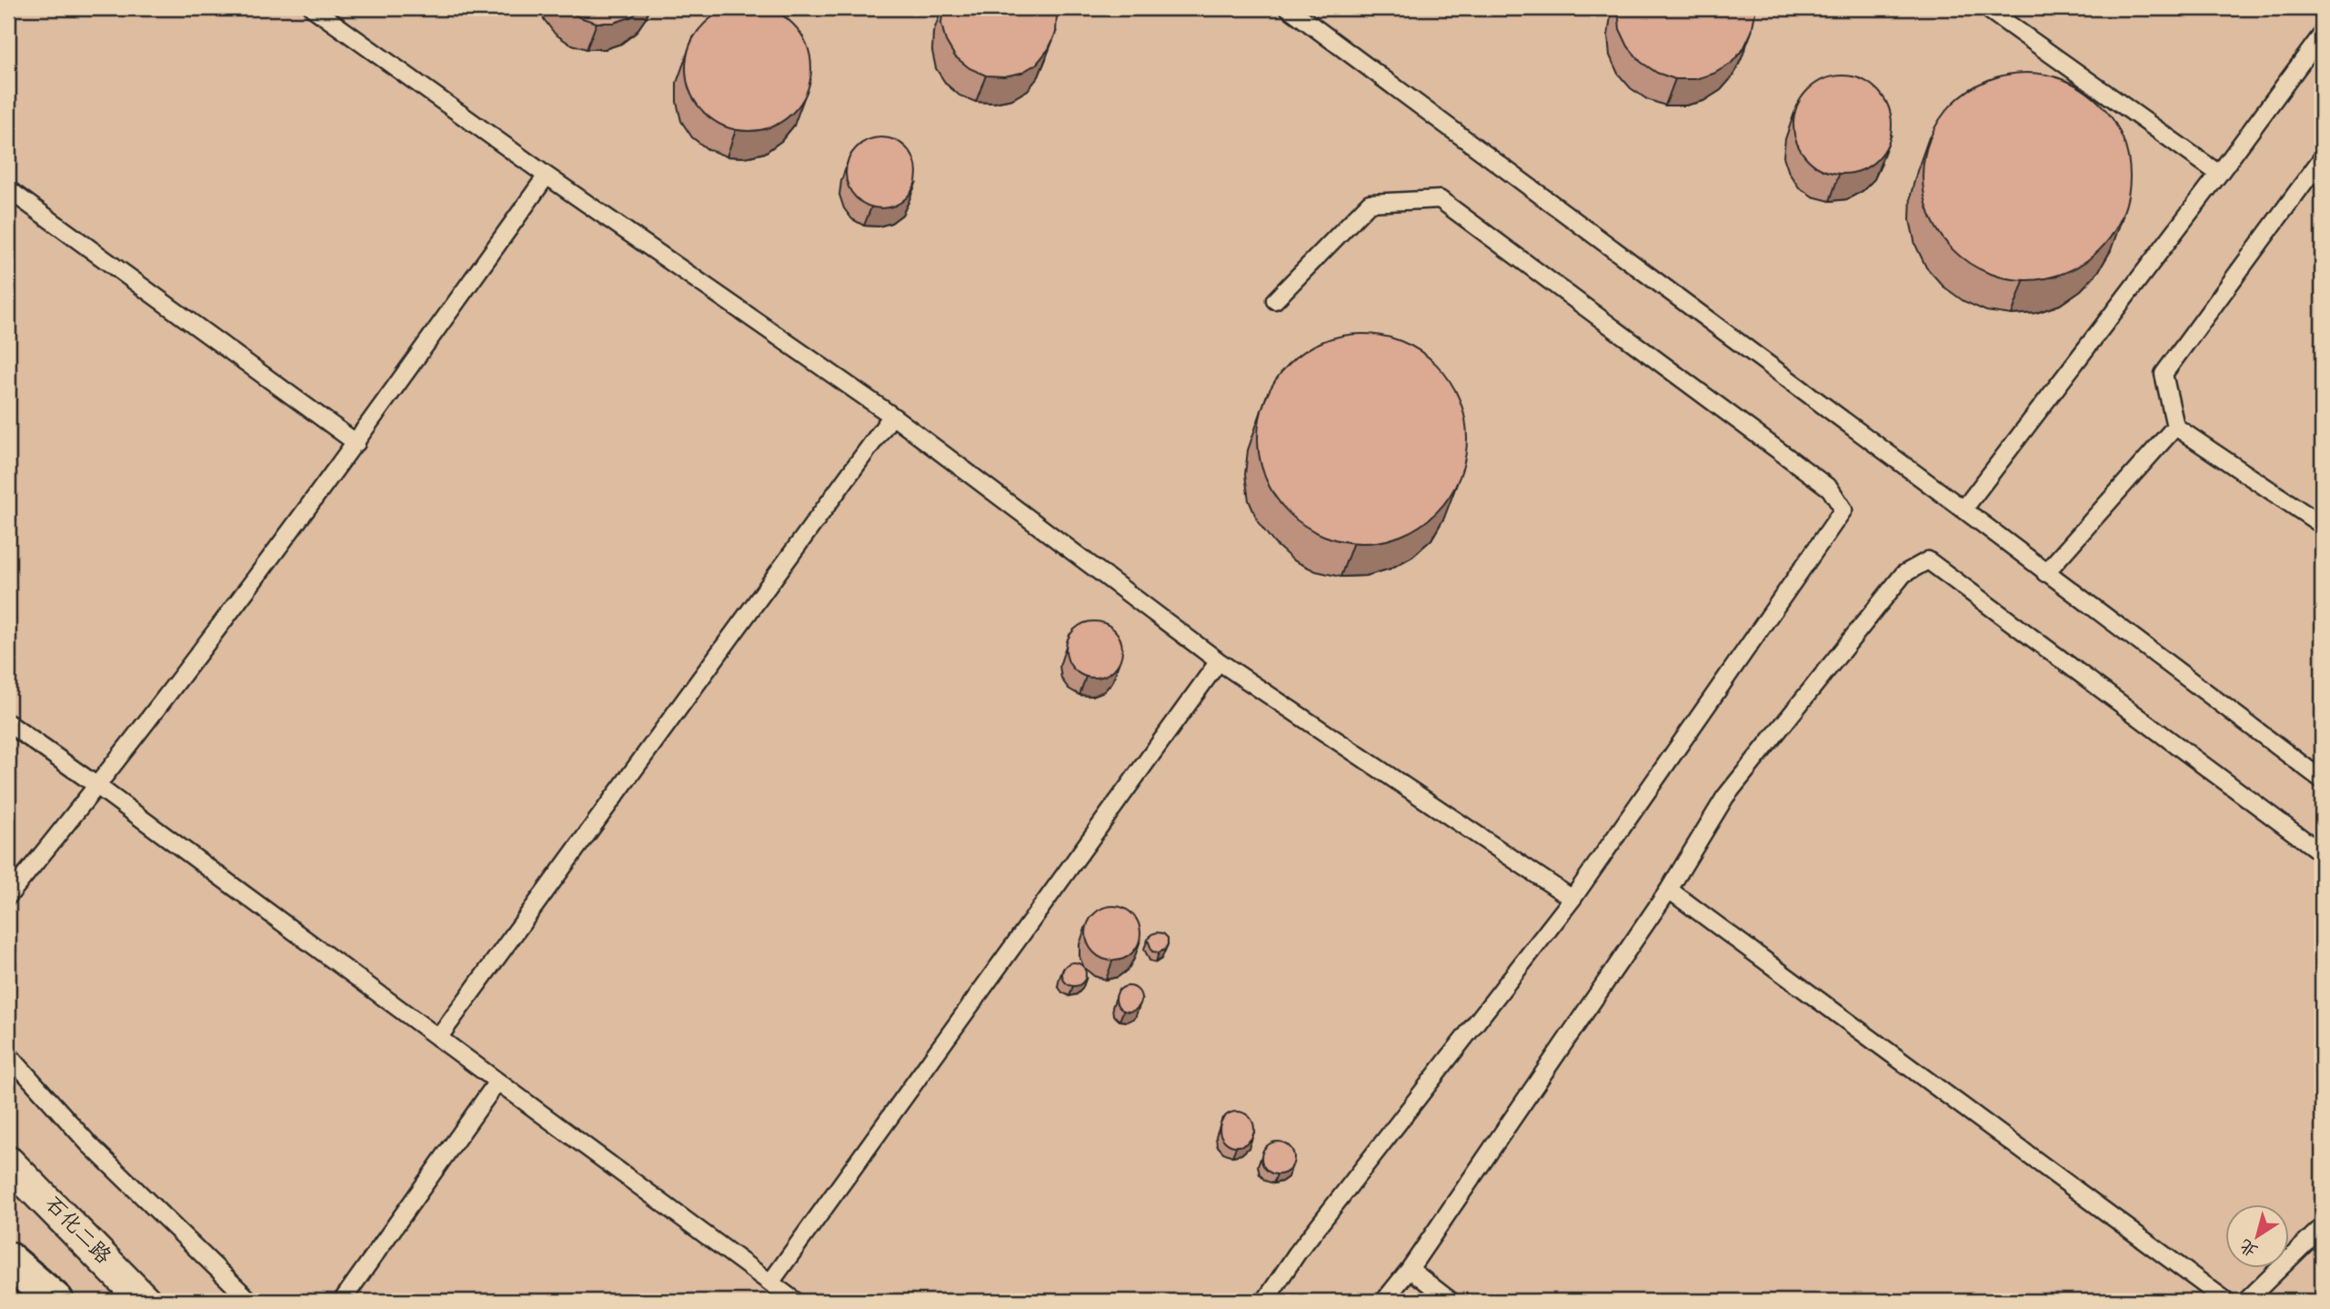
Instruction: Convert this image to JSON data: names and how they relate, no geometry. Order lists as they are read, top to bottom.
{
  "streets": {
    "street": ["石化二路"]
  },
  "north": "bottom left"
}
